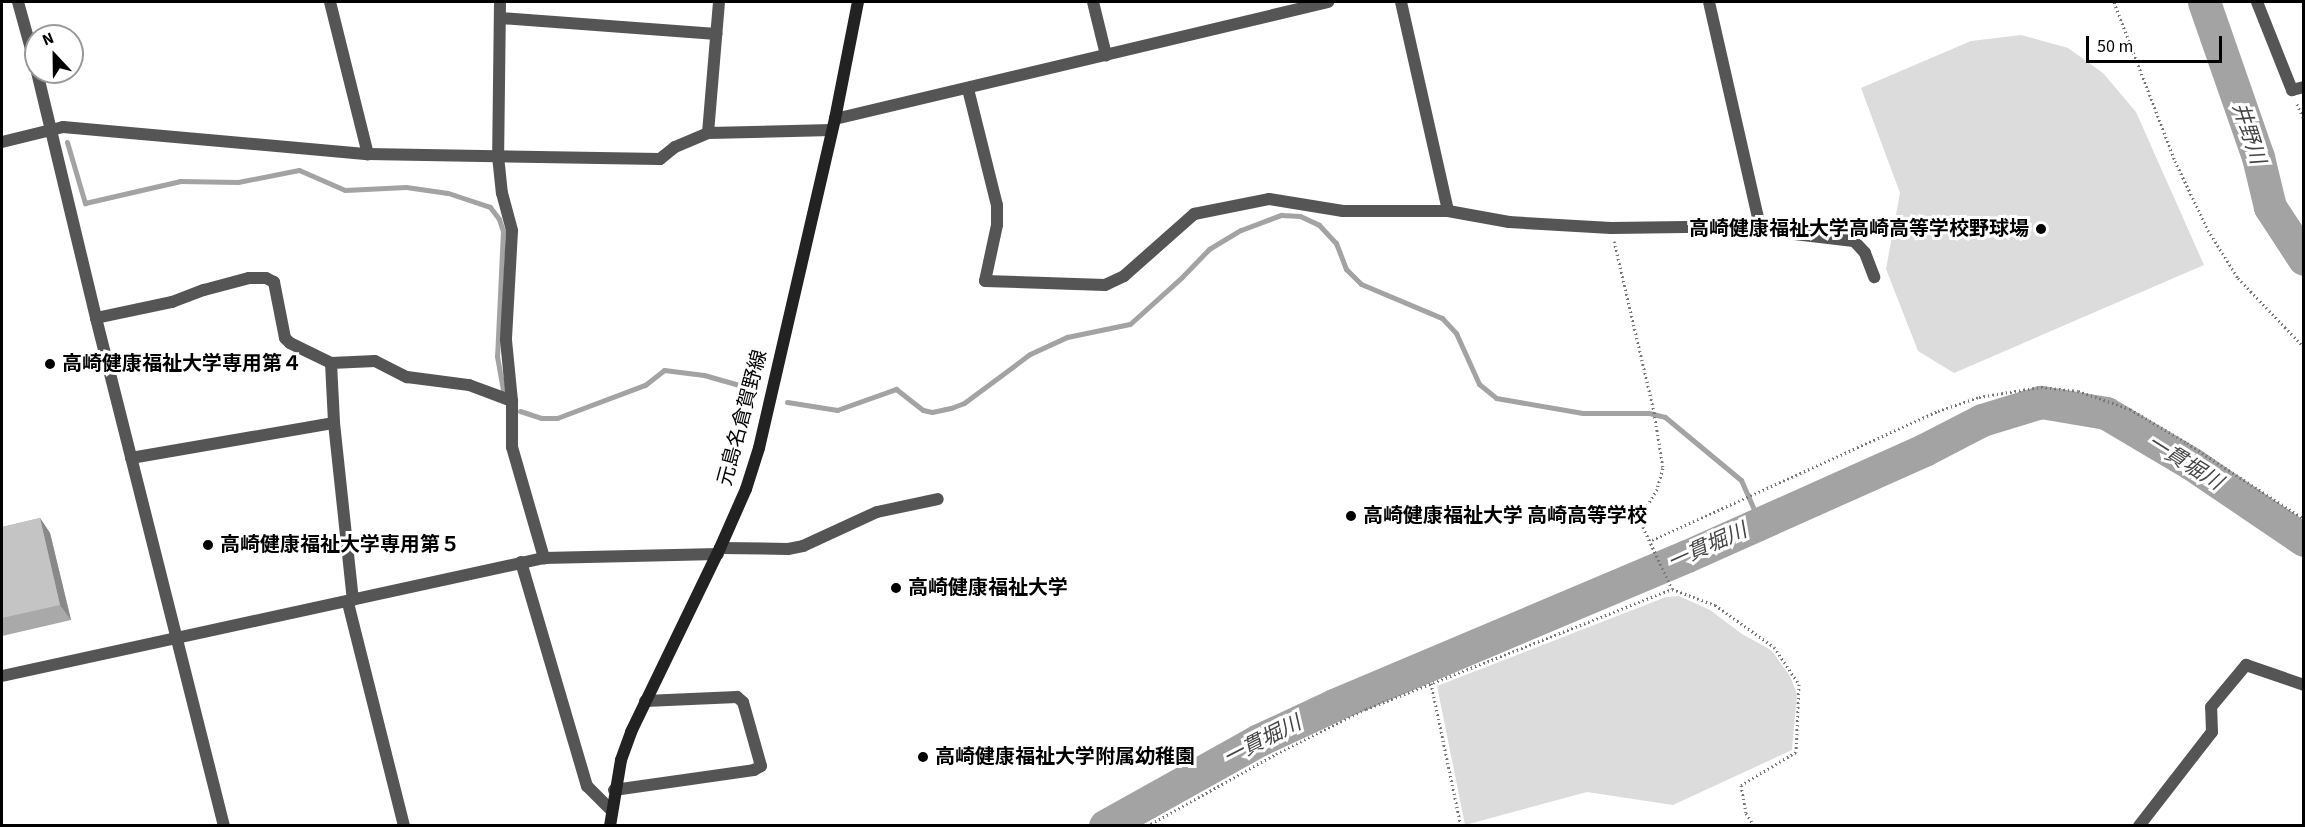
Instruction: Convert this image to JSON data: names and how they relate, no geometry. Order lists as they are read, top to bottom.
{
  "streets": {
    "main road": ["元島名倉賀野線"]
  },
  "water": ["井野川", "一貫堀川"],
  "places": [
    "高崎健康福祉大学高崎高等学校野球場",
    "高崎健康福祉大学専用第４",
    "高崎健康福祉大学 高崎高等学校",
    "高崎健康福祉大学専用第５",
    "高崎健康福祉大学",
    "高崎健康福祉大学附属幼稚園"
  ],
  "scale_bar": "50 m",
  "north": "top"
}
